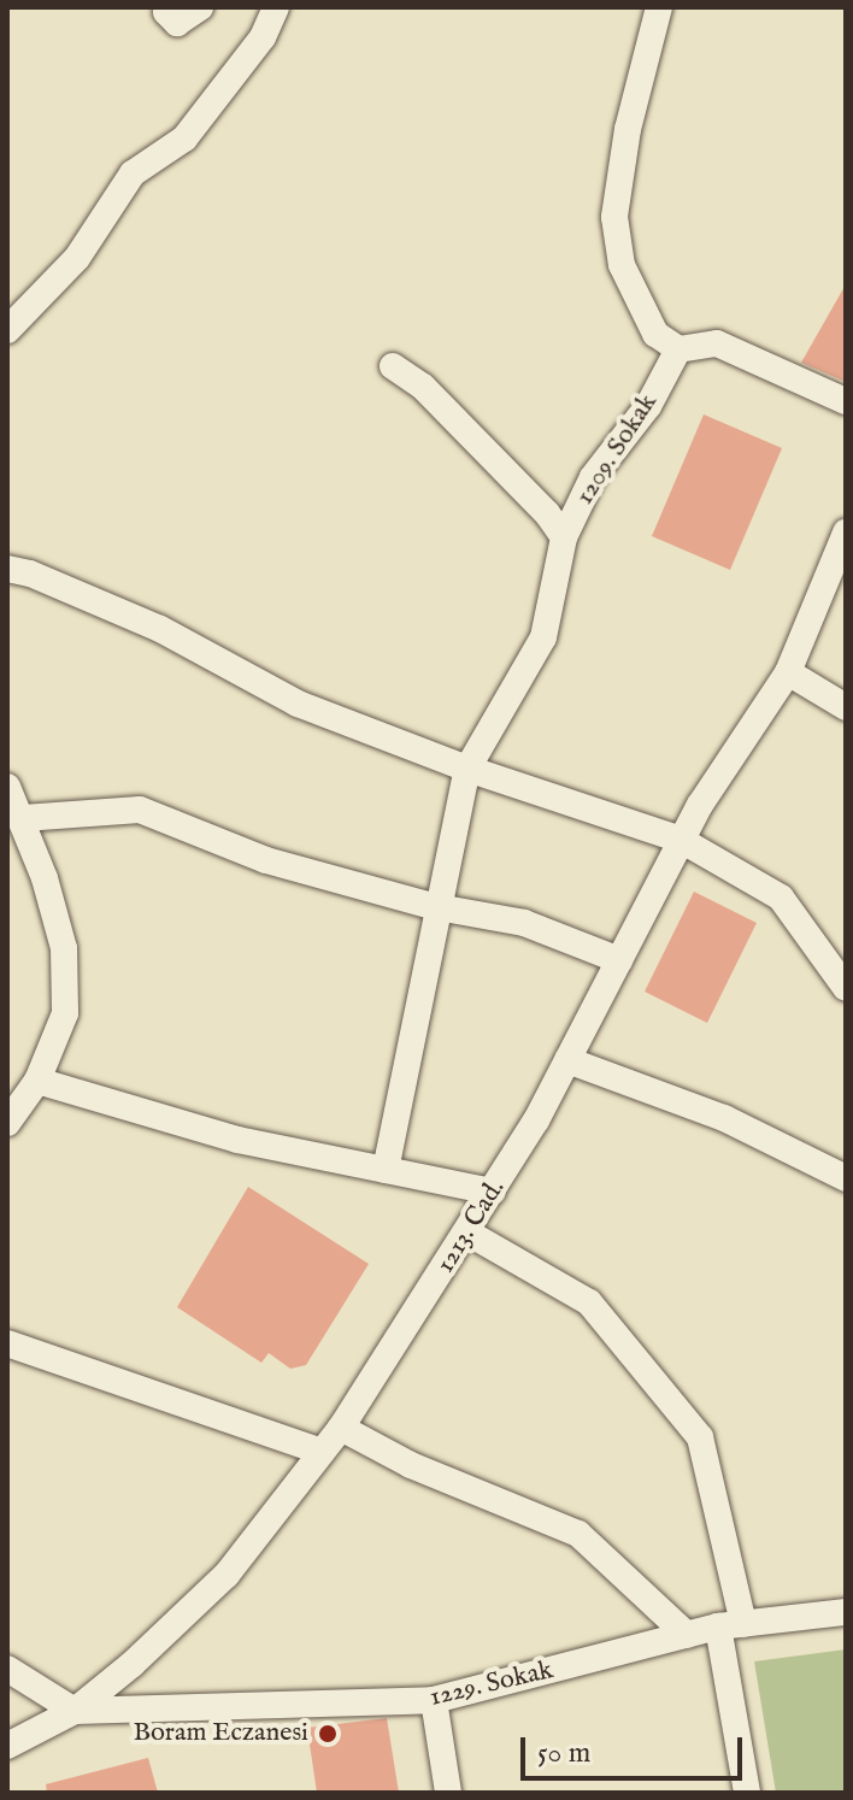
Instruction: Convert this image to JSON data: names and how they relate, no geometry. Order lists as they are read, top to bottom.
{
  "streets": {
    "street": ["1209. Sokak", "1213. Cad.", "1229. Sokak"]
  },
  "crossings": [
    ["1213. Cad.", "1229. Sokak"]
  ],
  "places": ["Boram Eczanesi"],
  "scale_bar": "50 m"
}
